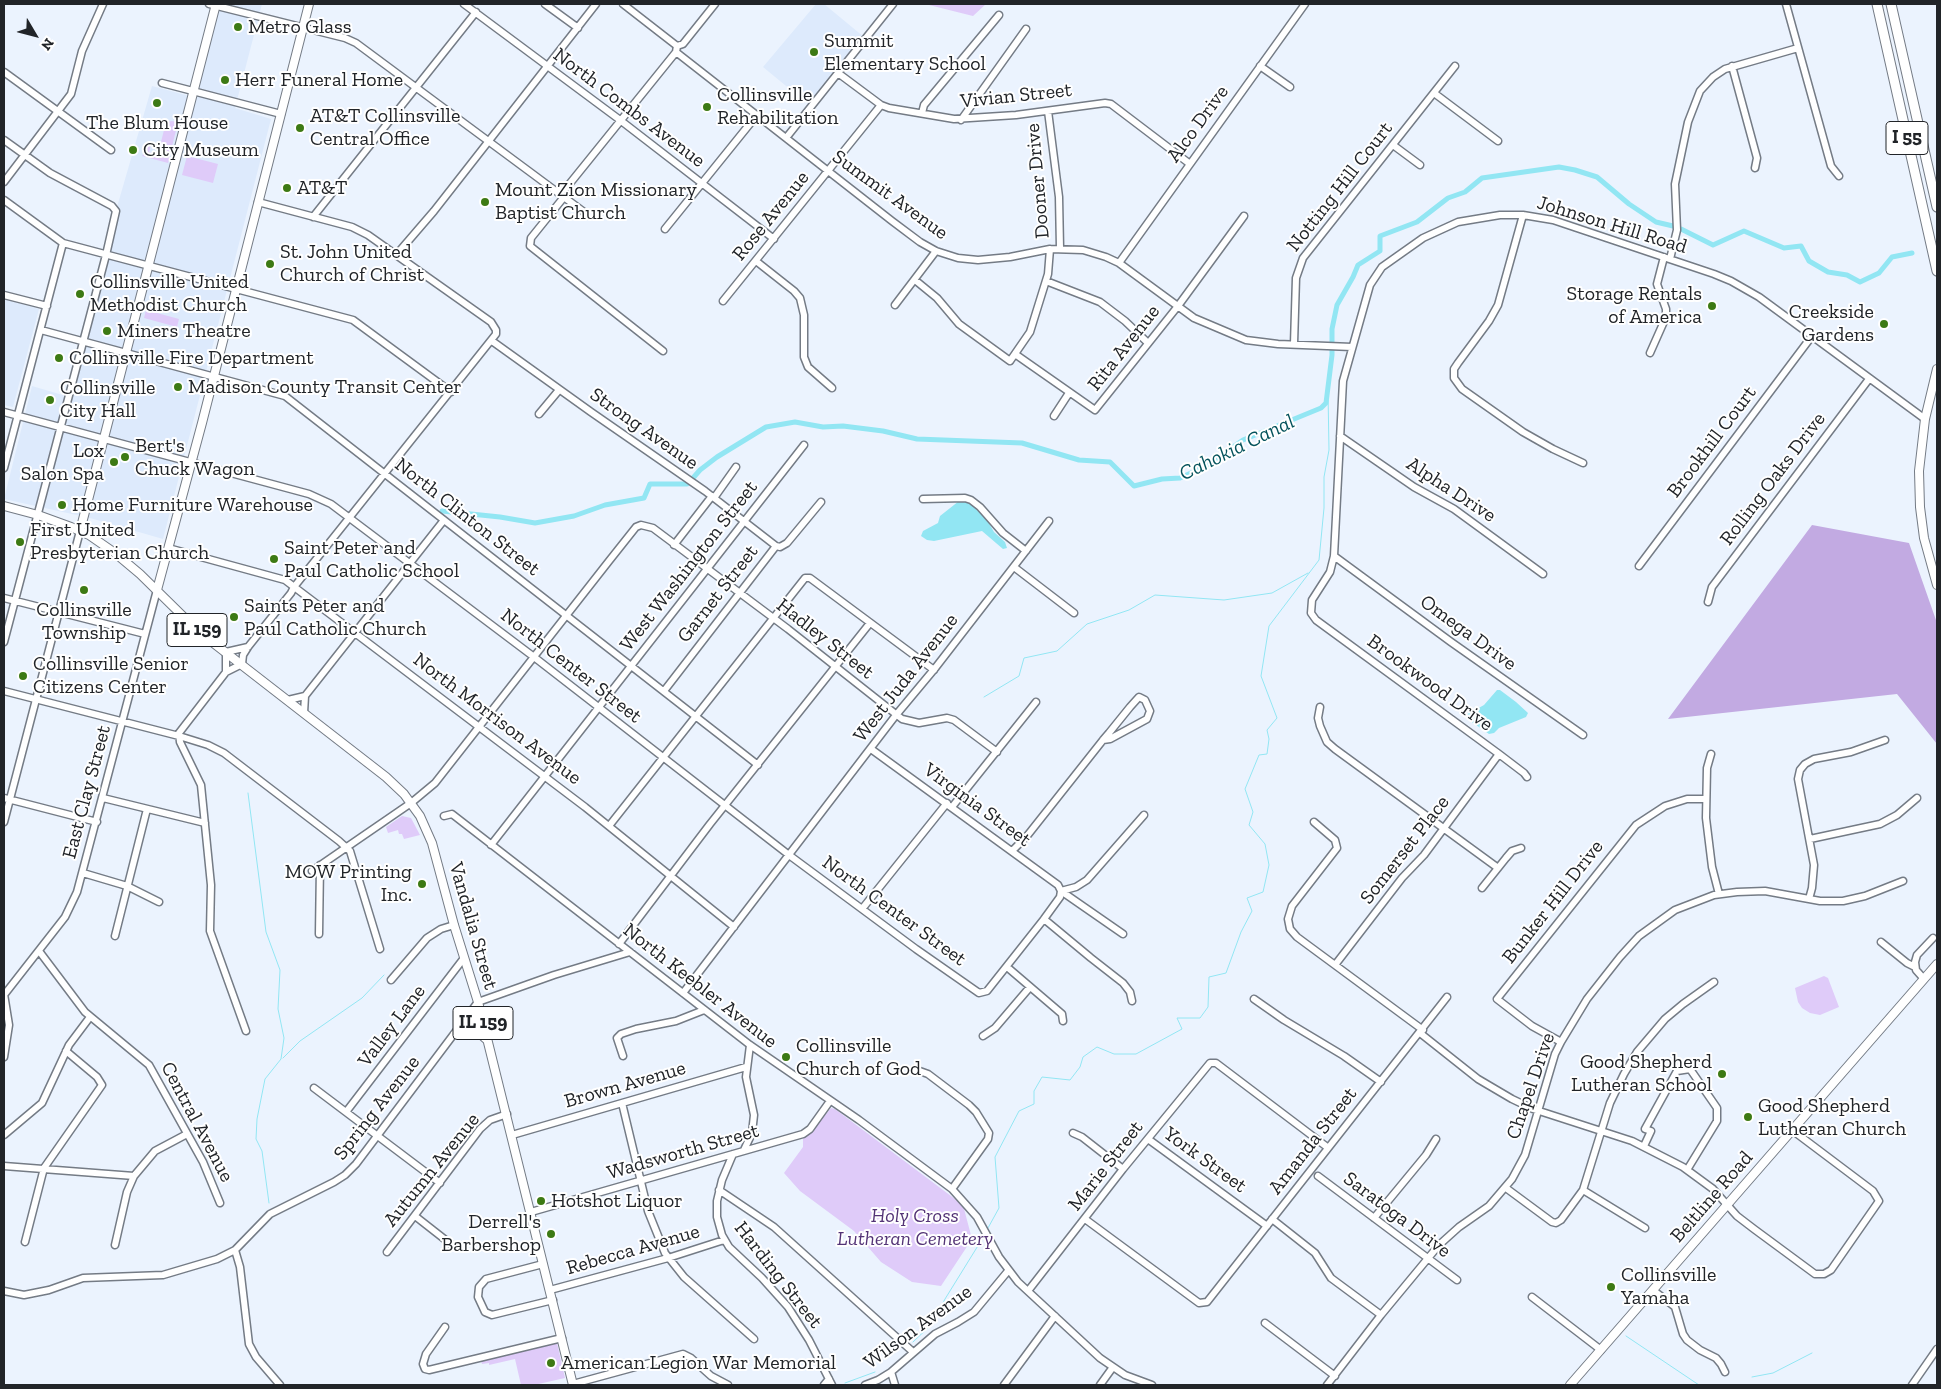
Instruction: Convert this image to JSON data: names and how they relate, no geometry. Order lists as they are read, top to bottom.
{
  "streets": {
    "highway": ["I 55"],
    "main road": [
      "IL 159",
      "East Clay Street",
      "Vandalia Street",
      "Beltline Road"
    ],
    "street": [
      "Vivian Street",
      "North Combs Avenue",
      "Alco Drive",
      "Dooner Drive",
      "Notting Hill Court",
      "Summit Avenue",
      "Rose Avenue",
      "Johnson Hill Road",
      "Rita Avenue",
      "Strong Avenue",
      "Brookhill Court",
      "Rolling Oaks Drive",
      "Alpha Drive",
      "North Clinton Street",
      "West Washington Street",
      "Garnet Street",
      "Omega Drive",
      "Hadley Street",
      "North Center Street",
      "West Juda Avenue",
      "Brookwood Drive",
      "North Morrison Avenue",
      "Virginia Street",
      "Somerset Place",
      "Bunker Hill Drive",
      "North Keebler Avenue",
      "Valley Lane",
      "Brown Avenue",
      "Chapel Drive",
      "Spring Avenue",
      "Central Avenue",
      "Amanda Street",
      "Wadsworth Street",
      "York Street",
      "Marie Street",
      "Autumn Avenue",
      "Saratoga Drive",
      "Rebecca Avenue",
      "Harding Street",
      "Wilson Avenue"
    ]
  },
  "crossings": [
    ["Vivian Street", "Alco Drive"],
    ["Vivian Street", "Dooner Drive"],
    ["Vivian Street", "Rose Avenue"],
    ["North Combs Avenue", "Rose Avenue"],
    ["Alco Drive", "Summit Avenue"],
    ["Dooner Drive", "Summit Avenue"],
    ["Notting Hill Court", "Summit Avenue"],
    ["Summit Avenue", "Rose Avenue"],
    ["Summit Avenue", "Johnson Hill Road"],
    ["Summit Avenue", "Rita Avenue"],
    ["Johnson Hill Road", "Brookhill Court"],
    ["Johnson Hill Road", "Rolling Oaks Drive"],
    ["Johnson Hill Road", "Alpha Drive"],
    ["Johnson Hill Road", "Omega Drive"],
    ["Johnson Hill Road", "Brookwood Drive"],
    ["Strong Avenue", "West Washington Street"],
    ["Strong Avenue", "Garnet Street"],
    ["North Clinton Street", "West Washington Street"],
    ["North Clinton Street", "Garnet Street"],
    ["North Clinton Street", "Hadley Street"],
    ["North Clinton Street", "East Clay Street"],
    ["West Washington Street", "Hadley Street"],
    ["West Washington Street", "North Center Street"],
    ["West Washington Street", "North Morrison Avenue"],
    ["West Washington Street", "North Keebler Avenue"],
    ["Garnet Street", "Hadley Street"],
    ["IL 159", "East Clay Street"],
    ["IL 159", "Vandalia Street"],
    ["Hadley Street", "West Juda Avenue"],
    ["North Center Street", "West Juda Avenue"],
    ["North Center Street", "East Clay Street"],
    ["West Juda Avenue", "North Morrison Avenue"],
    ["West Juda Avenue", "Virginia Street"],
    ["West Juda Avenue", "North Keebler Avenue"],
    ["Brookwood Drive", "Somerset Place"],
    ["North Morrison Avenue", "East Clay Street"],
    ["East Clay Street", "Vandalia Street"],
    ["East Clay Street", "Central Avenue"],
    ["Bunker Hill Drive", "Chapel Drive"],
    ["Vandalia Street", "Valley Lane"],
    ["Vandalia Street", "Brown Avenue"],
    ["Vandalia Street", "Spring Avenue"],
    ["Vandalia Street", "Wadsworth Street"],
    ["Vandalia Street", "Autumn Avenue"],
    ["Vandalia Street", "Rebecca Avenue"],
    ["North Keebler Avenue", "Wadsworth Street"],
    ["North Keebler Avenue", "Marie Street"],
    ["North Keebler Avenue", "Wilson Avenue"],
    ["Chapel Drive", "Saratoga Drive"],
    ["Amanda Street", "York Street"],
    ["Amanda Street", "Marie Street"],
    ["Wadsworth Street", "Harding Street"],
    ["York Street", "Marie Street"],
    ["Rebecca Avenue", "Harding Street"]
  ],
  "water": ["Cahokia Canal"],
  "parks": ["Holy Cross Lutheran Cemetery"],
  "places": [
    "Metro Glass",
    "Summit Elementary School",
    "Herr Funeral Home",
    "The Blum House",
    "Collinsville Rehabilitation",
    "AT&T Collinsville Central Office",
    "City Museum",
    "AT&T",
    "Mount Zion Missionary Baptist Church",
    "St. John United Church of Christ",
    "Collinsville United Methodist Church",
    "Storage Rentals of America",
    "Creekside Gardens",
    "Miners Theatre",
    "Collinsville Fire Department",
    "Madison County Transit Center",
    "Collinsville City Hall",
    "Bert's Chuck Wagon",
    "Lox Salon Spa",
    "Home Furniture Warehouse",
    "First United Presbyterian Church",
    "Saint Peter and Paul Catholic School",
    "Collinsville Township",
    "Saints Peter and Paul Catholic Church",
    "Collinsville Senior Citizens Center",
    "MOW Printing Inc.",
    "Collinsville Church of God",
    "Good Shepherd Lutheran School",
    "Good Shepherd Lutheran Church",
    "Hotshot Liquor",
    "Derrell's Barbershop",
    "Collinsville Yamaha",
    "American Legion War Memorial"
  ],
  "north": "bottom right"
}
